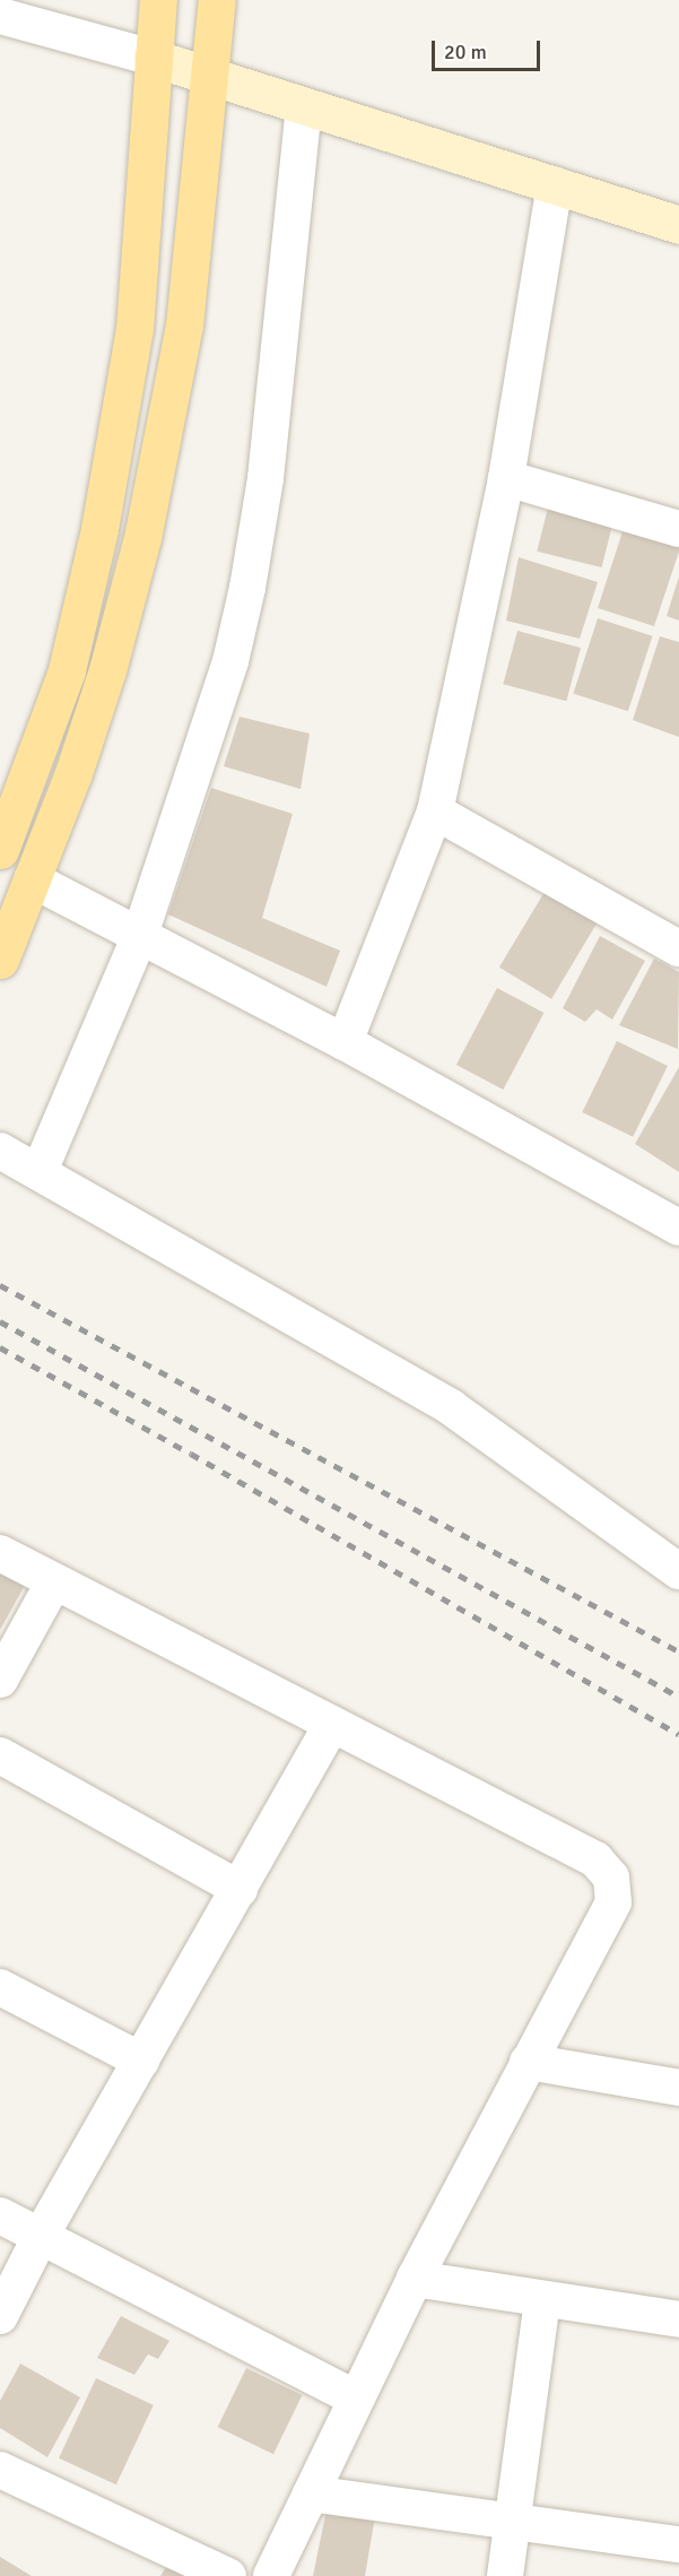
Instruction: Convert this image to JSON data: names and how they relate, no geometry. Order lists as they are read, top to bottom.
{
  "scale_bar": "20 m"
}
